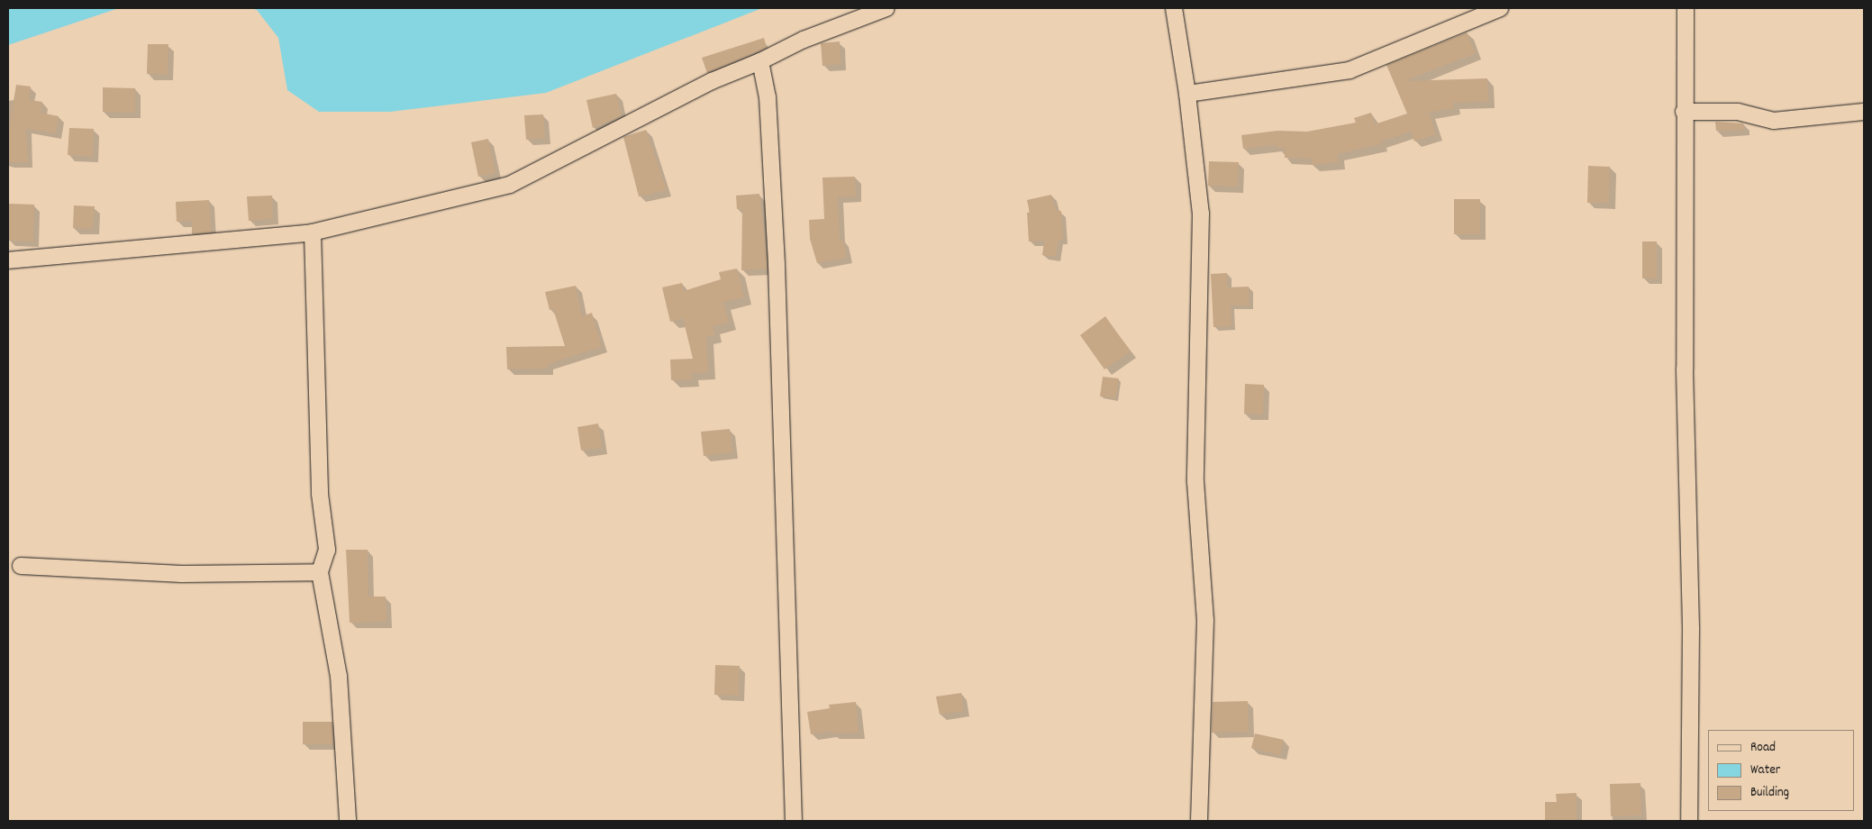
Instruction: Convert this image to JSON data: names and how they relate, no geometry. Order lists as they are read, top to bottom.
{
  "legend": ["Road", "Water", "Building"]
}
